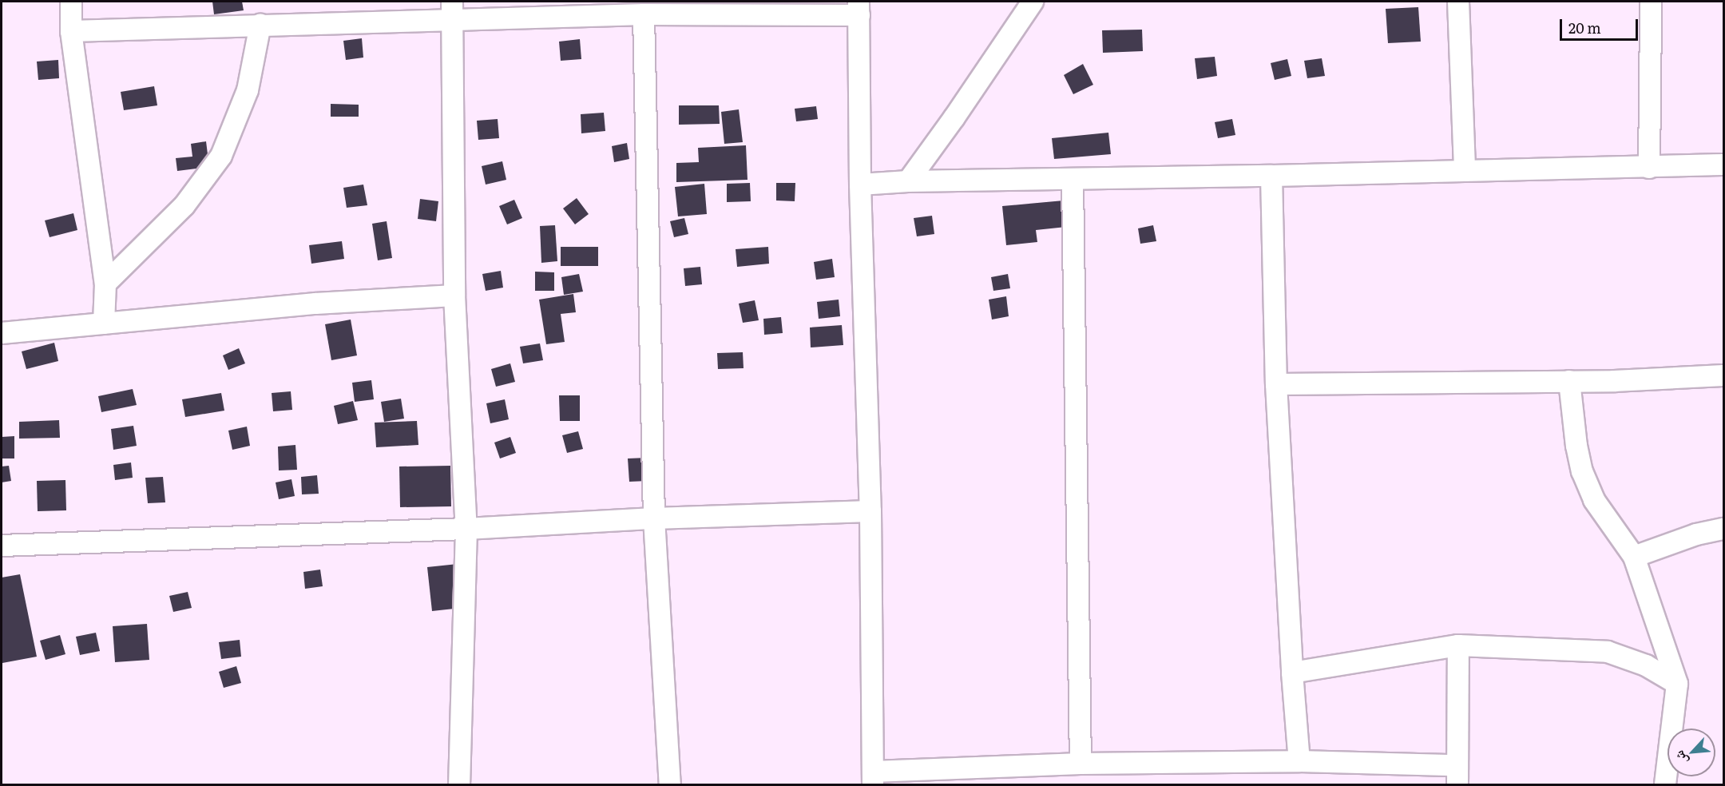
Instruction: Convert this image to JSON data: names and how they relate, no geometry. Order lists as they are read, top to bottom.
{
  "scale_bar": "20 m",
  "north": "bottom left"
}
